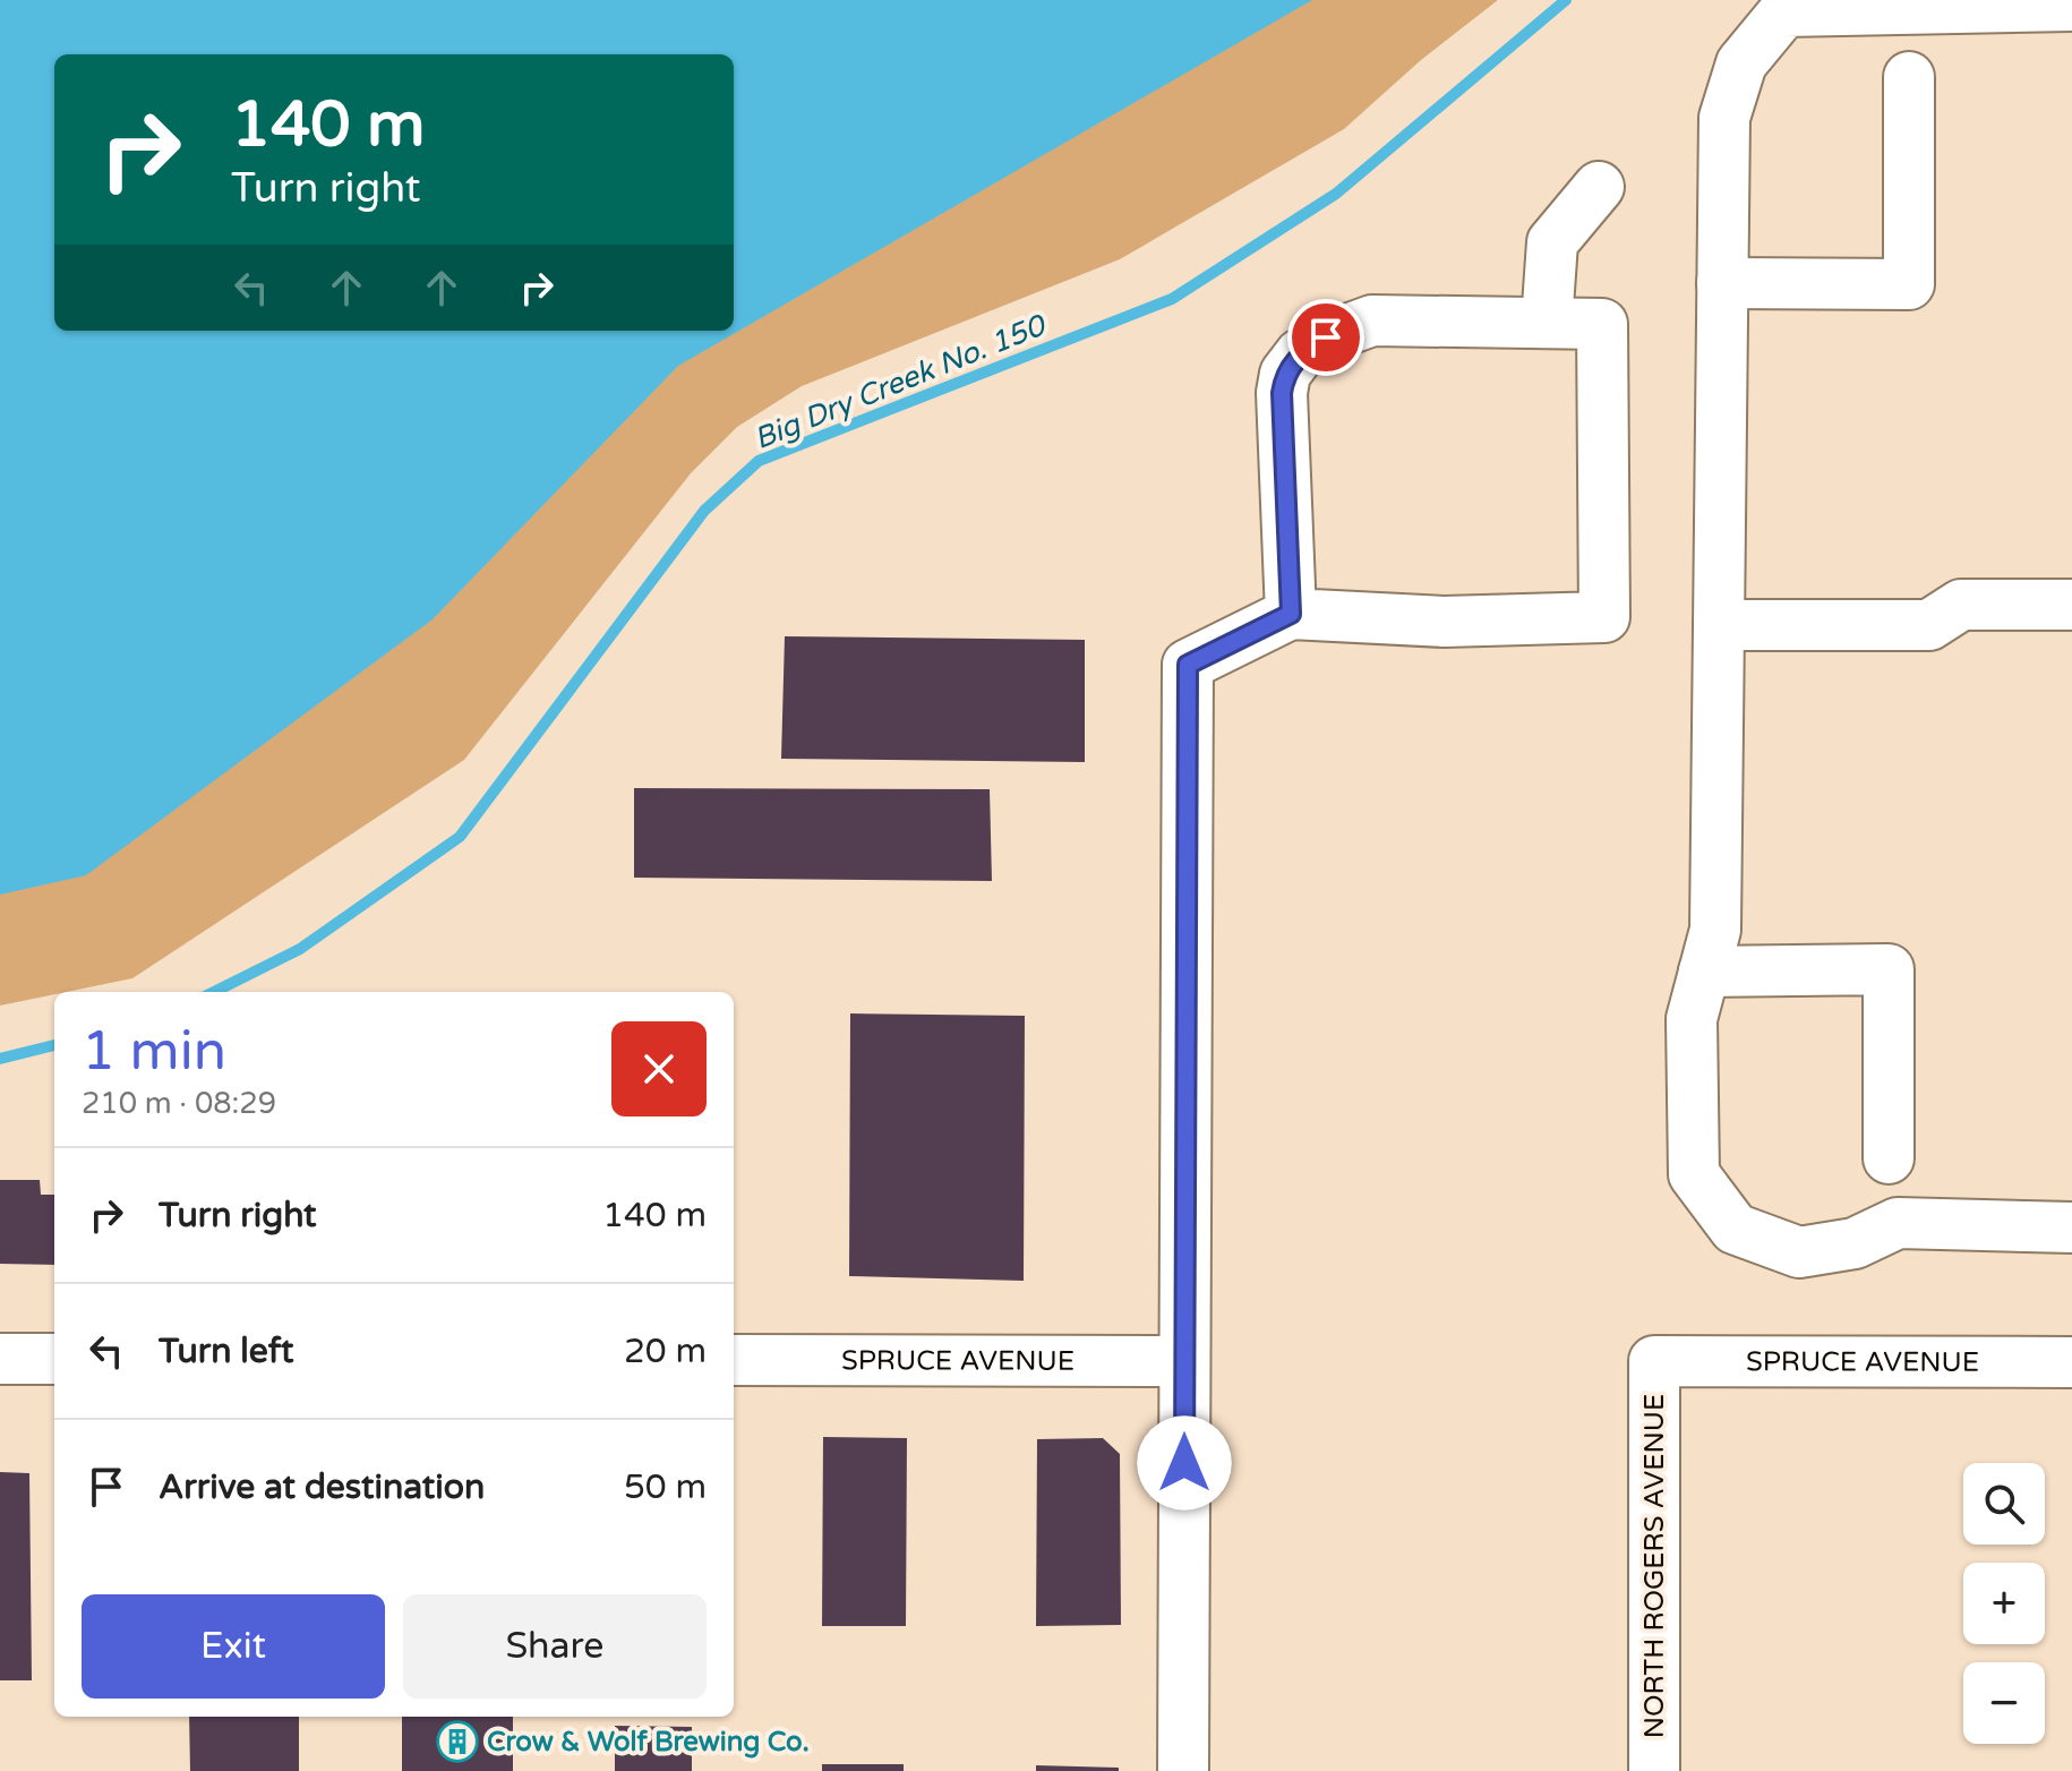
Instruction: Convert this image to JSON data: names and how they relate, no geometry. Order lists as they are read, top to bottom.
{
  "streets": {
    "street": ["SPRUCE AVENUE", "NORTH ROGERS AVENUE"]
  },
  "crossings": [
    ["SPRUCE AVENUE", "NORTH ROGERS AVENUE"]
  ],
  "water": ["Big Dry Creek No. 150"],
  "places": {
    "building": ["Crow & Wolf Brewing Co."]
  },
  "page": {
    "turn": ["140 m", "Turn right"],
    "heading": ["1 min", "210 m · 08:29"],
    "list": [
      {
        "name": "Turn right",
        "value": "140 m"
      },
      {
        "name": "Turn left",
        "value": "20 m"
      },
      {
        "name": "Arrive at destination",
        "value": "50 m"
      }
    ],
    "map_buttons": ["+", "−"],
    "buttons": ["Exit", "Share"]
  }
}
